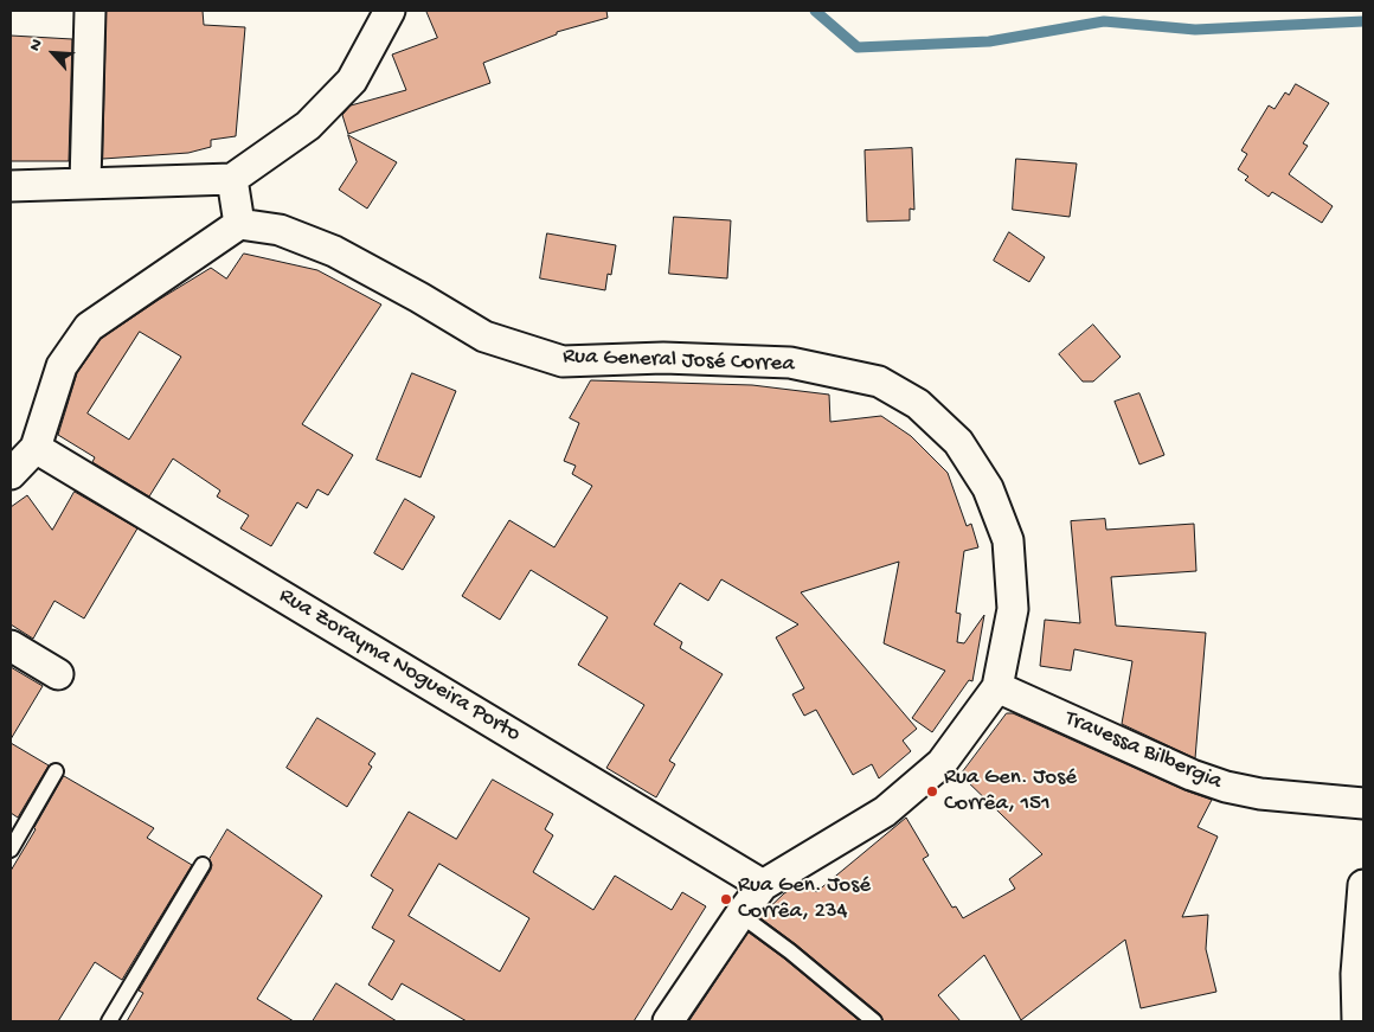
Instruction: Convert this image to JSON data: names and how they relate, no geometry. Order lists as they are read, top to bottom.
{
  "streets": {
    "street": ["Rua General José Correa", "Rua Zorayma Nogueira Porto", "Travessa Bilbergia"]
  },
  "crossings": [
    ["Rua General José Correa", "Rua Zorayma Nogueira Porto"],
    ["Rua General José Correa", "Travessa Bilbergia"]
  ],
  "places": ["Rua Gen. José Corrêa, 151", "Rua Gen. José Corrêa, 234"],
  "north": "top left"
}
